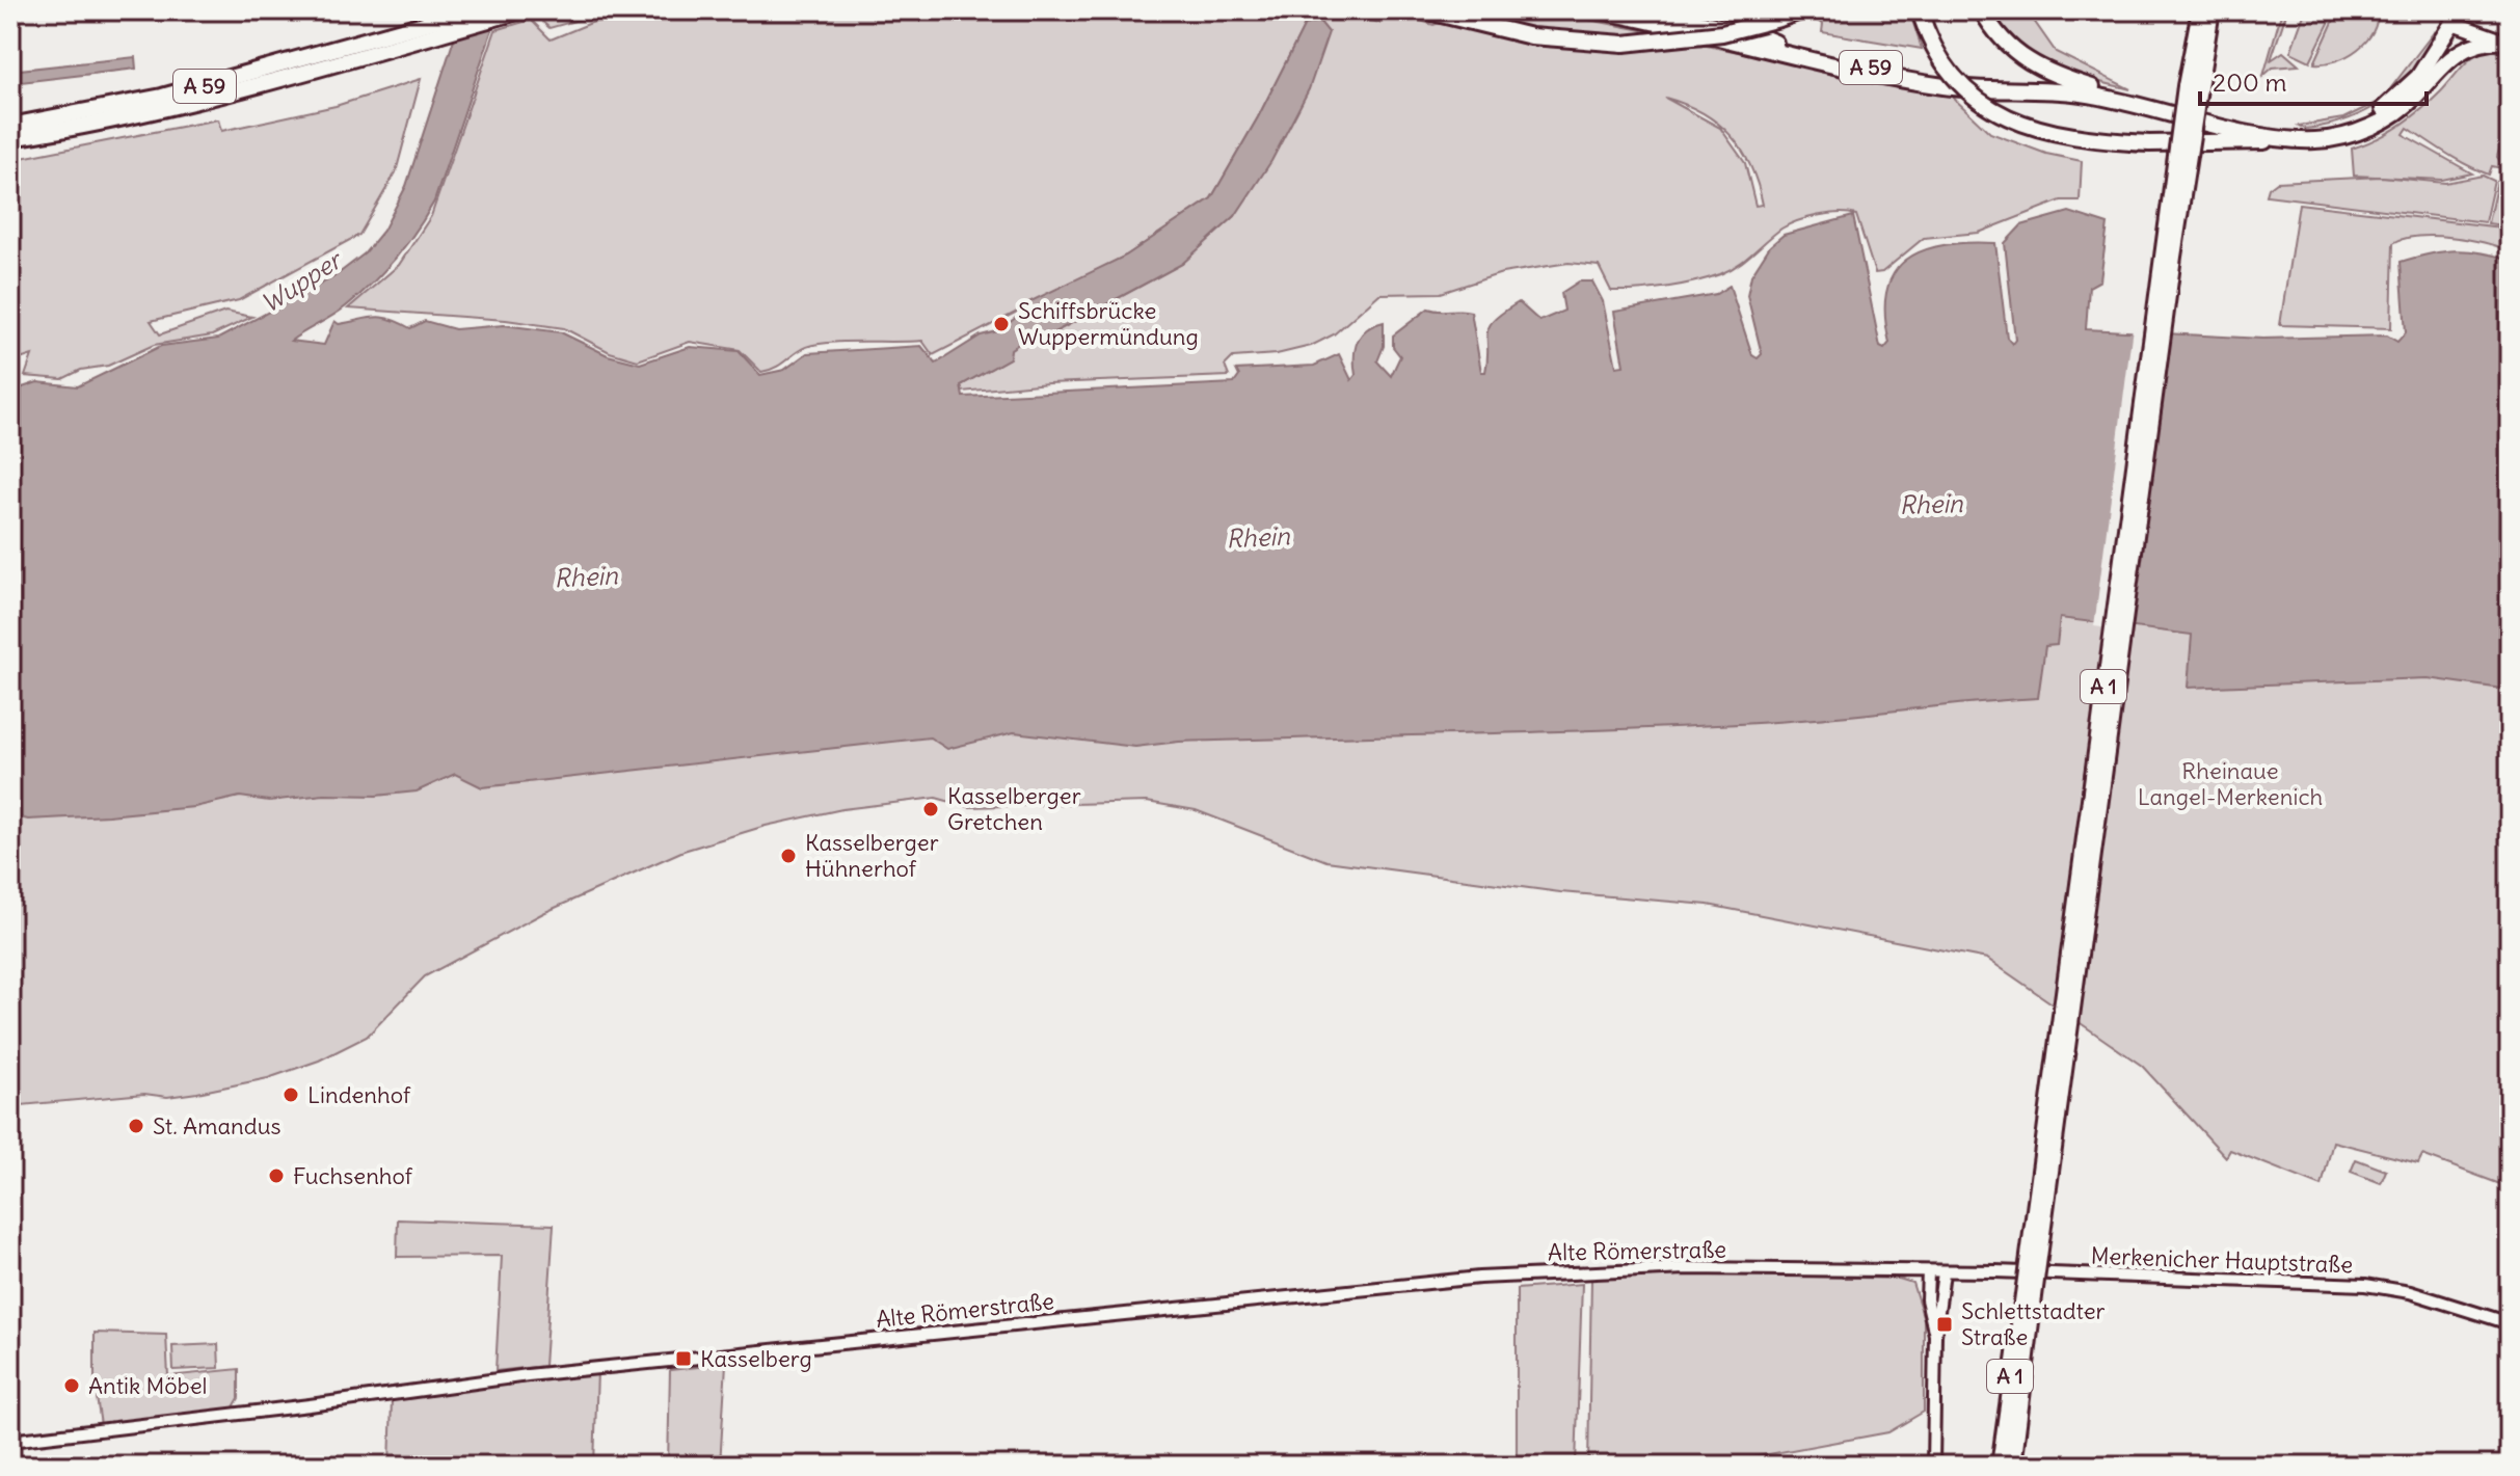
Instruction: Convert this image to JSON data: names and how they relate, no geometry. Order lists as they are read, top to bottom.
{
  "streets": {
    "highway": ["A 59", "A 1"],
    "street": ["Alte Römerstraße", "Merkenicher Hauptstraße"]
  },
  "crossings": [
    ["Alte Römerstraße", "Merkenicher Hauptstraße"]
  ],
  "water": ["Wupper", "Rhein"],
  "parks": ["Rheinaue Langel-Merkenich"],
  "places": {
    "other": [
      "Schiffsbrücke Wuppermündung",
      "Kasselberger Gretchen",
      "Kasselberger Hühnerhof",
      "Lindenhof",
      "St. Amandus",
      "Fuchsenhof",
      "Antik Möbel"
    ],
    "transit": ["Schlettstadter Straße", "Kasselberg"]
  },
  "scale_bar": "200 m"
}
